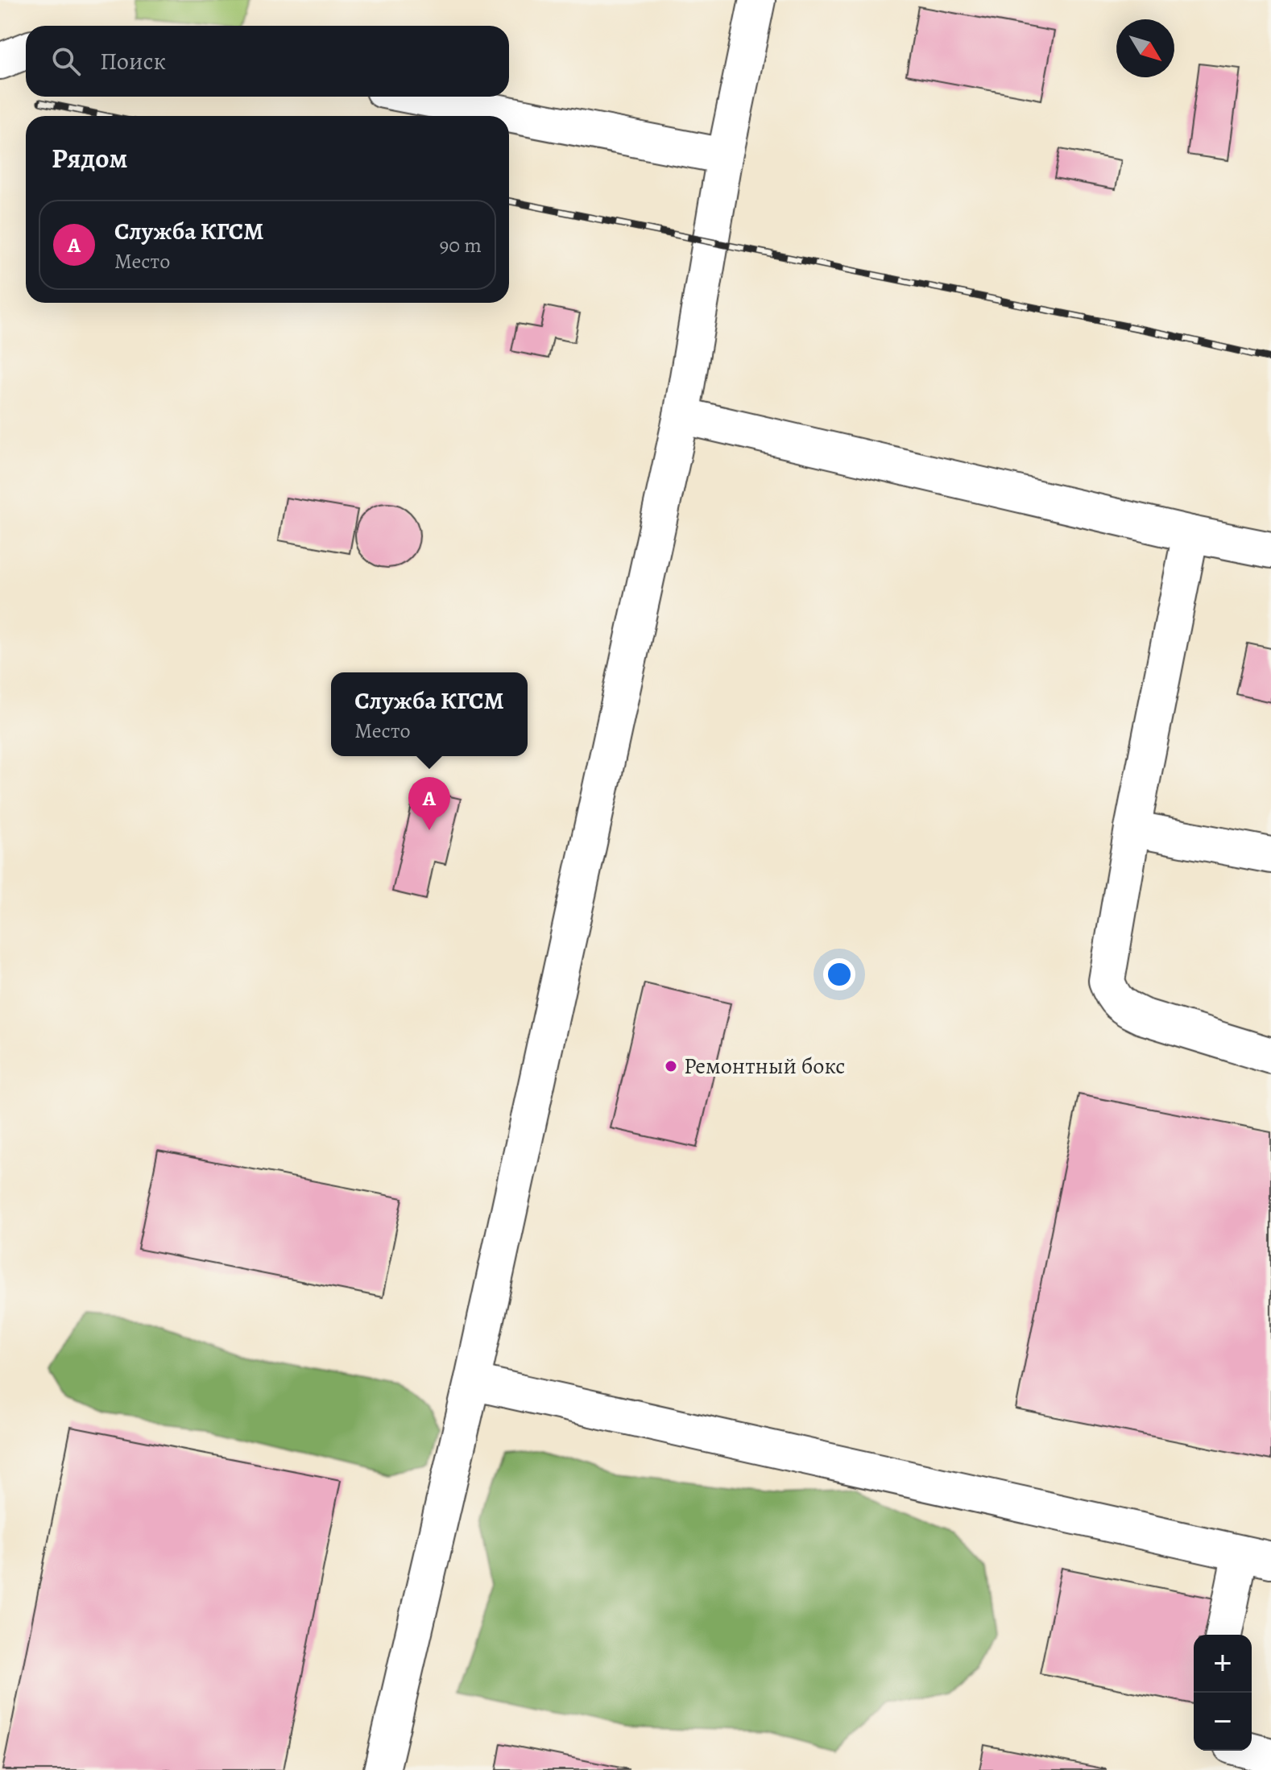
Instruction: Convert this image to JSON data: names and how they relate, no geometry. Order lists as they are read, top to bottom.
{
  "places": ["Ремонтный бокс"],
  "north": "bottom right",
  "page": {
    "search": "Поиск",
    "heading": "Рядом",
    "list": [
      {
        "mark": "A",
        "name": "Служба КГСМ",
        "note": "Место",
        "value": "90 m"
      }
    ],
    "popup": ["Служба КГСМ", "Место"],
    "pins": "A",
    "map_buttons": ["+", "−"]
  }
}
